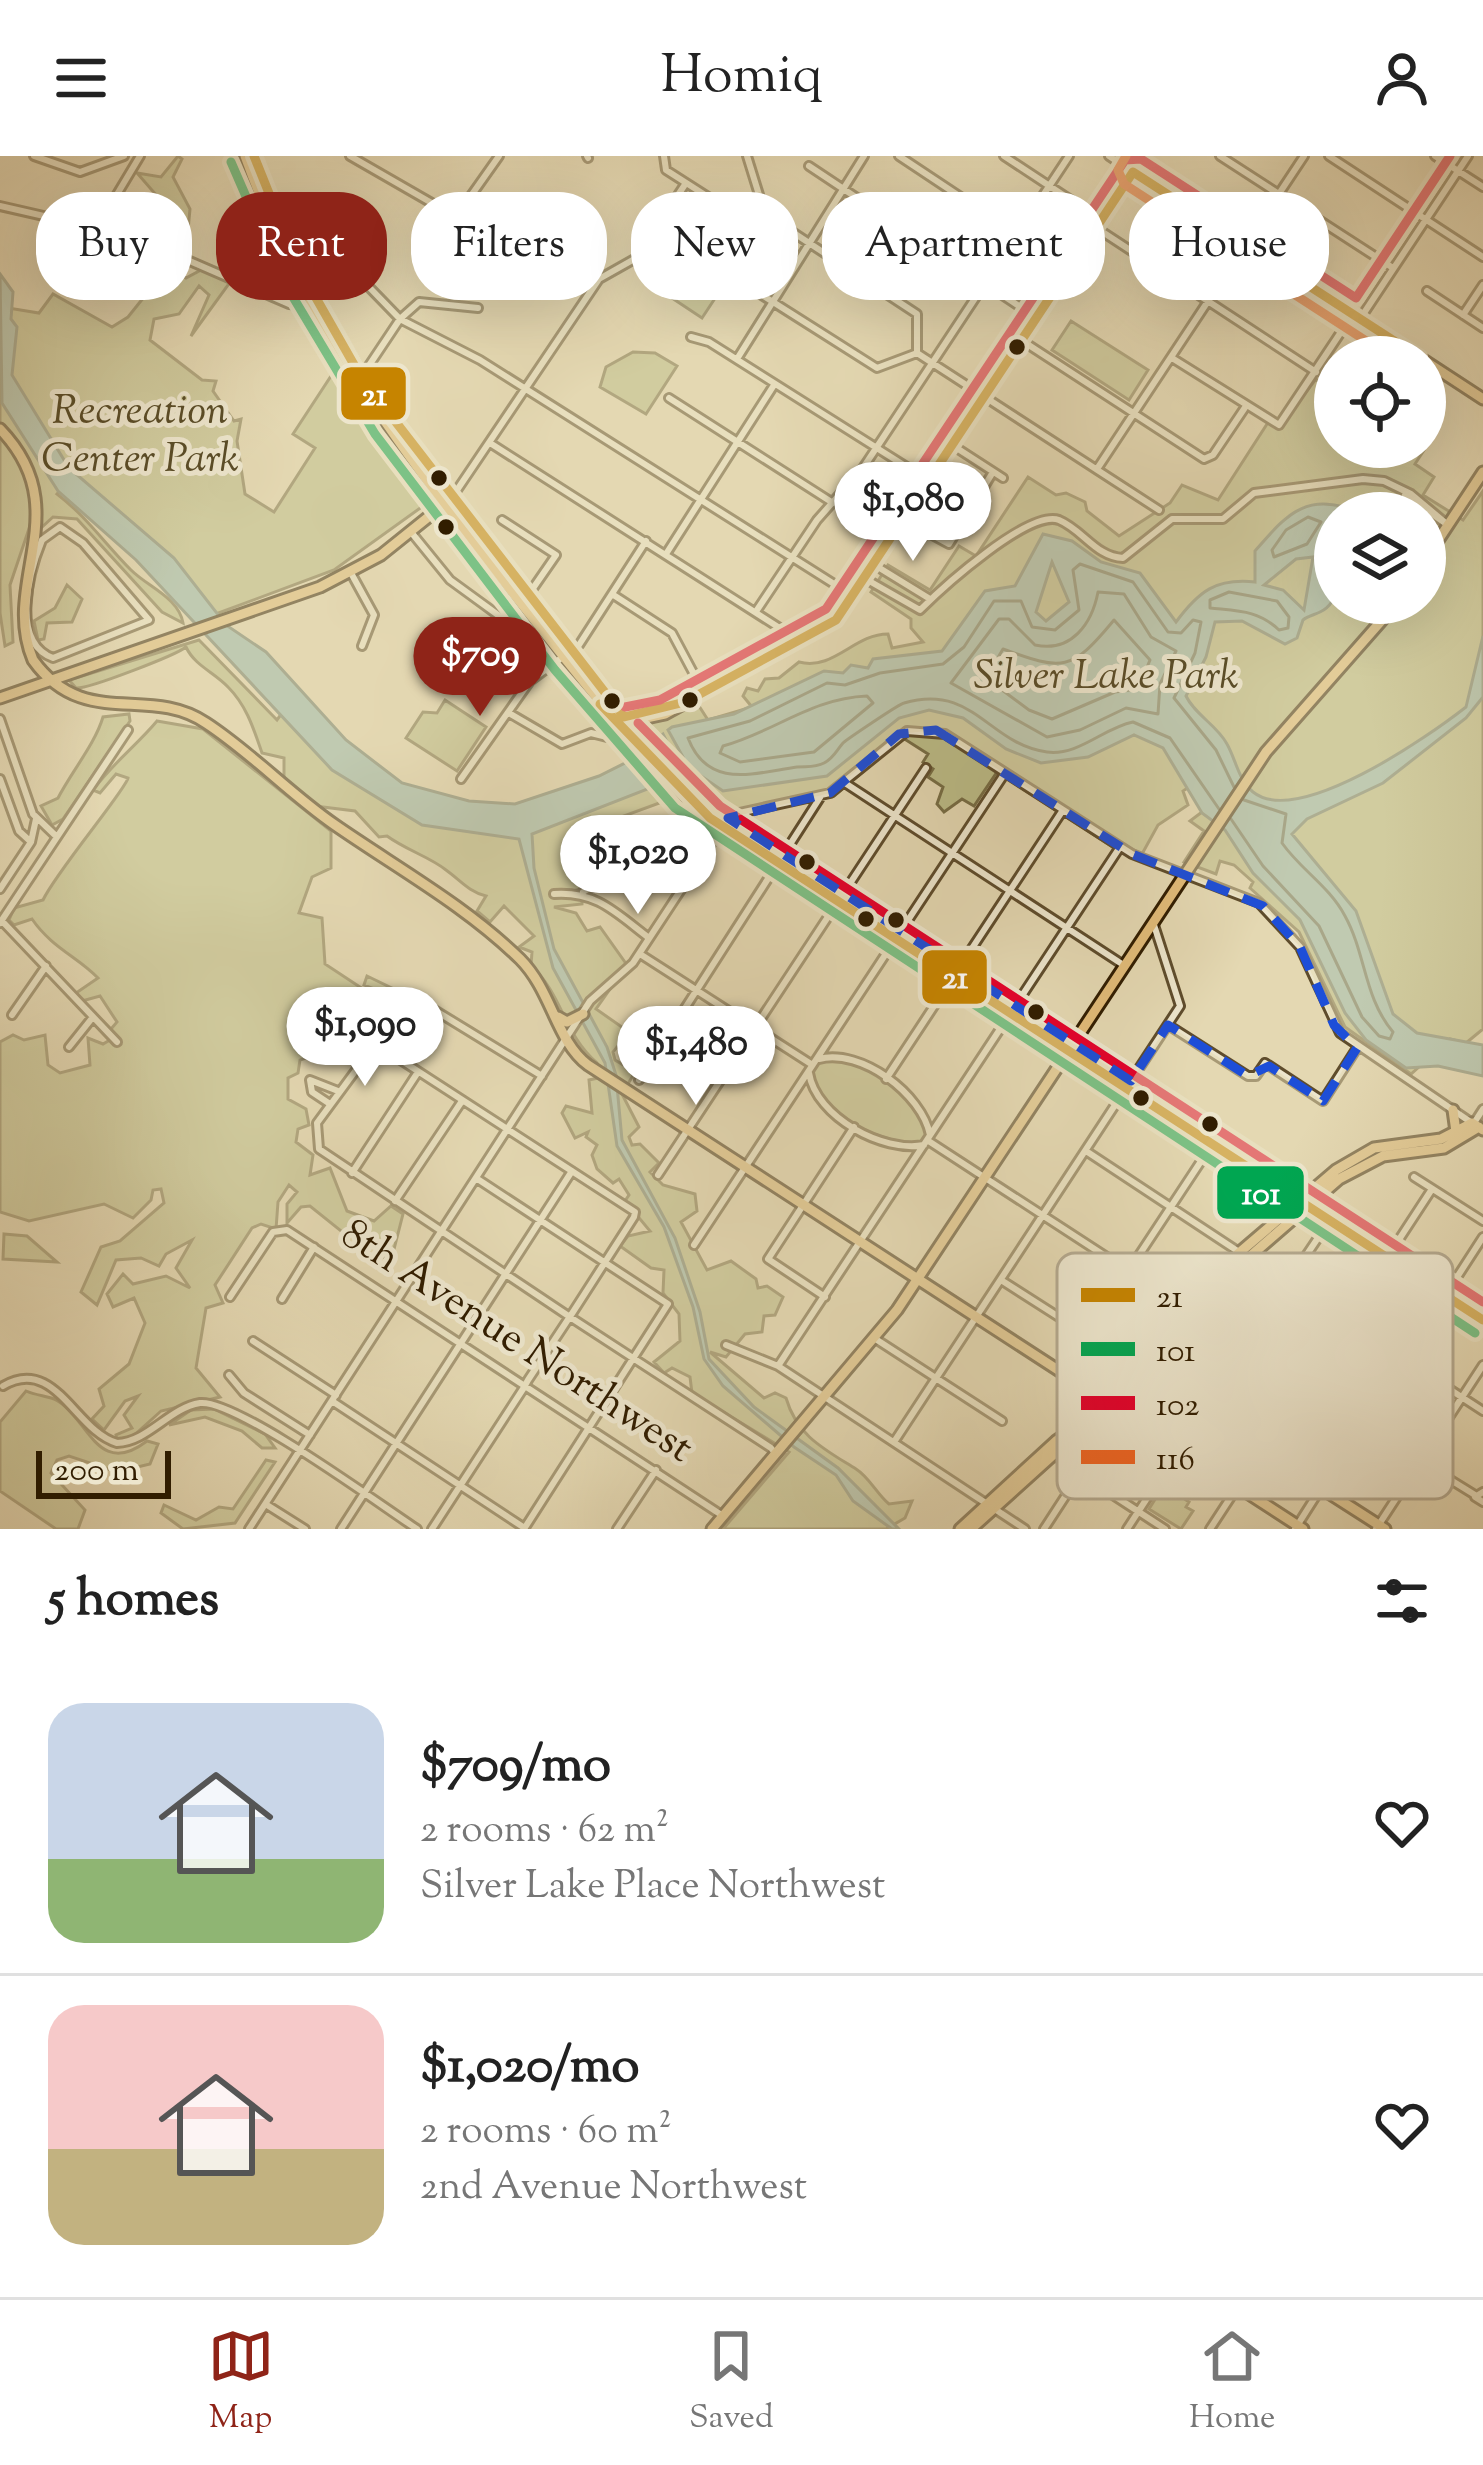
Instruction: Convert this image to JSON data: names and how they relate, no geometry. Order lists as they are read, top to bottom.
{
  "streets": {
    "street": ["8th Avenue Northwest"]
  },
  "parks": ["Recreation Center Park", "Silver Lake Park"],
  "lines": [
    "transit line 21",
    "transit line 102",
    "transit line 116",
    "transit line 101"
  ],
  "legend": [
    "21",
    "101",
    "102",
    "116"
  ],
  "scale_bar": "200 m",
  "page": {
    "header": "Homiq",
    "chip": [
      "Buy",
      "Rent",
      "Filters",
      "New",
      "Apartment",
      "House"
    ],
    "price": [
      "$1,080",
      "$709",
      "$1,020",
      "$1,090",
      "$1,480"
    ],
    "scale": "200 m",
    "heading": "5 homes",
    "list": [
      {
        "name": "$709/mo",
        "note": "2 rooms · 62 m² · Silver Lake Place Northwest"
      },
      {
        "name": "$1,020/mo",
        "note": "2 rooms · 60 m² · 2nd Avenue Northwest"
      }
    ],
    "tabs": ["Map", "Saved", "Home"]
  }
}
